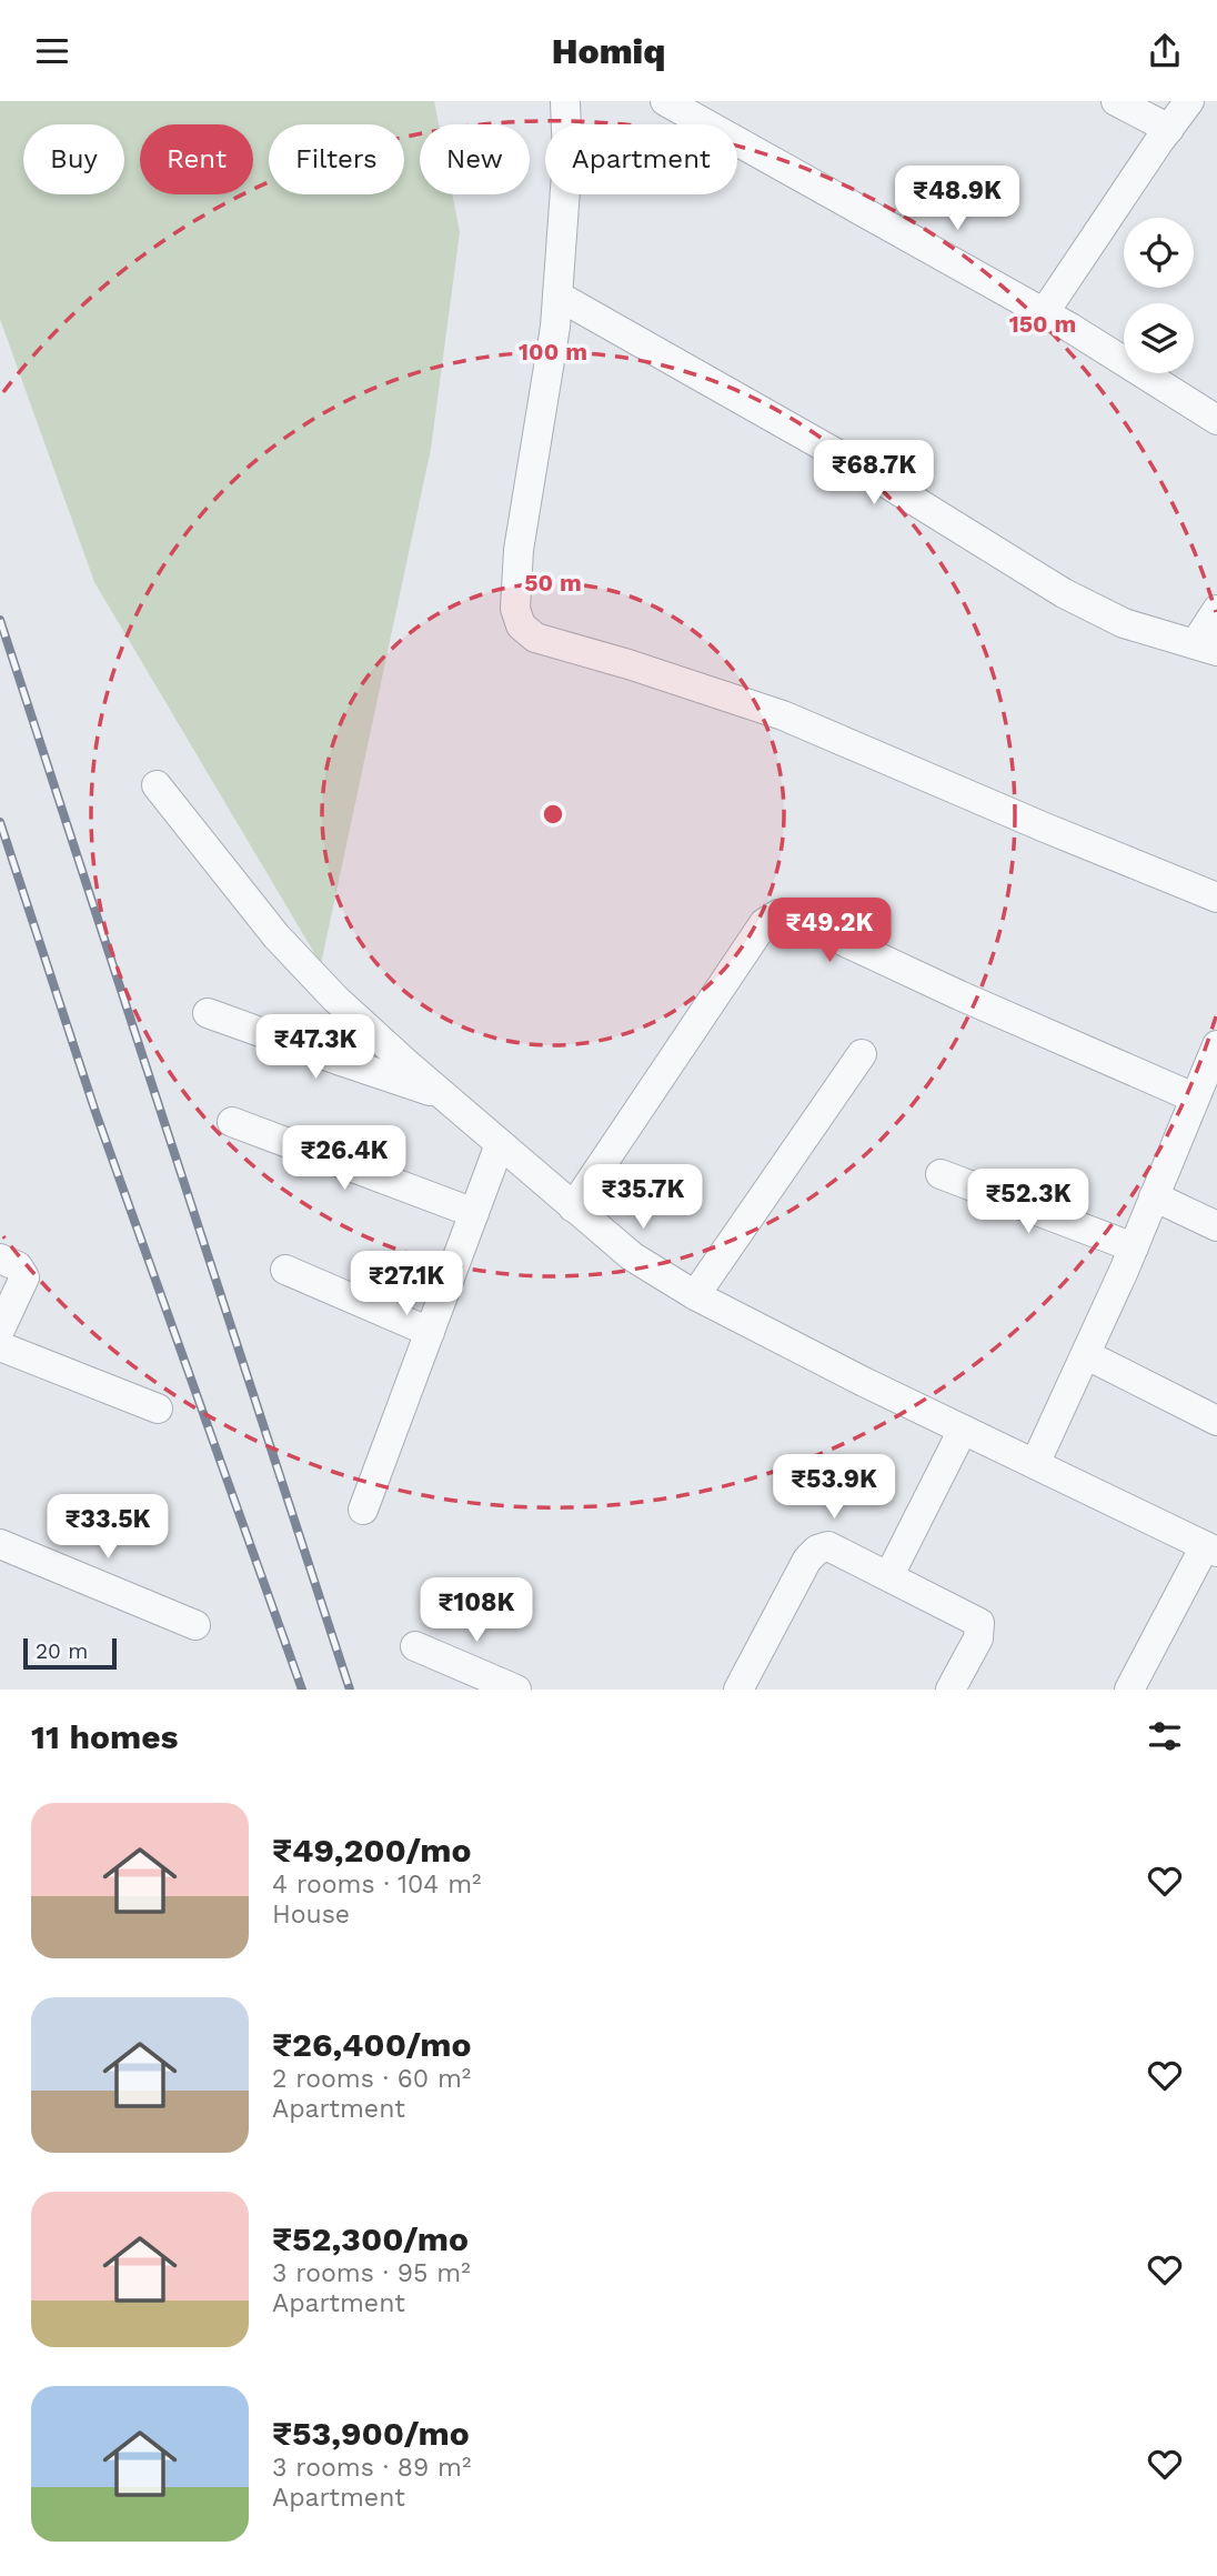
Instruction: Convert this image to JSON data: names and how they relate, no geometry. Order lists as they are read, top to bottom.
{
  "scale_bar": "20 m",
  "page": {
    "header": "Homiq",
    "chip": [
      "Buy",
      "Rent",
      "Filters",
      "New",
      "Apartment"
    ],
    "price": [
      "₹48.9K",
      "₹68.7K",
      "₹49.2K",
      "₹47.3K",
      "₹26.4K",
      "₹35.7K",
      "₹52.3K",
      "₹27.1K",
      "₹53.9K",
      "₹33.5K",
      "₹108K"
    ],
    "scale": "20 m",
    "heading": "11 homes",
    "list": [
      {
        "name": "₹49,200/mo",
        "note": "4 rooms · 104 m² · House"
      },
      {
        "name": "₹26,400/mo",
        "note": "2 rooms · 60 m² · Apartment"
      },
      {
        "name": "₹52,300/mo",
        "note": "3 rooms · 95 m² · Apartment"
      },
      {
        "name": "₹53,900/mo",
        "note": "3 rooms · 89 m² · Apartment"
      }
    ]
  },
  "rings": ["150 m", "100 m", "50 m"]
}
